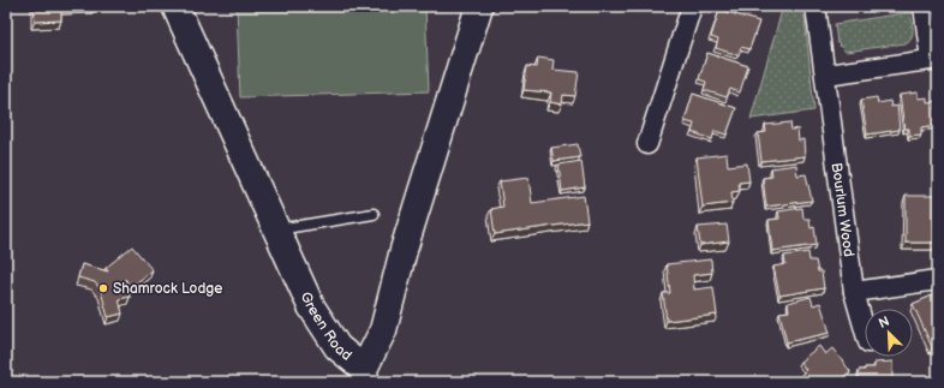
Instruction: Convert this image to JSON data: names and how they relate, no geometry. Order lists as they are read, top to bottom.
{
  "streets": {
    "street": ["Bourlum Wood", "Green Road"]
  },
  "places": ["Shamrock Lodge"],
  "north": "top left"
}
